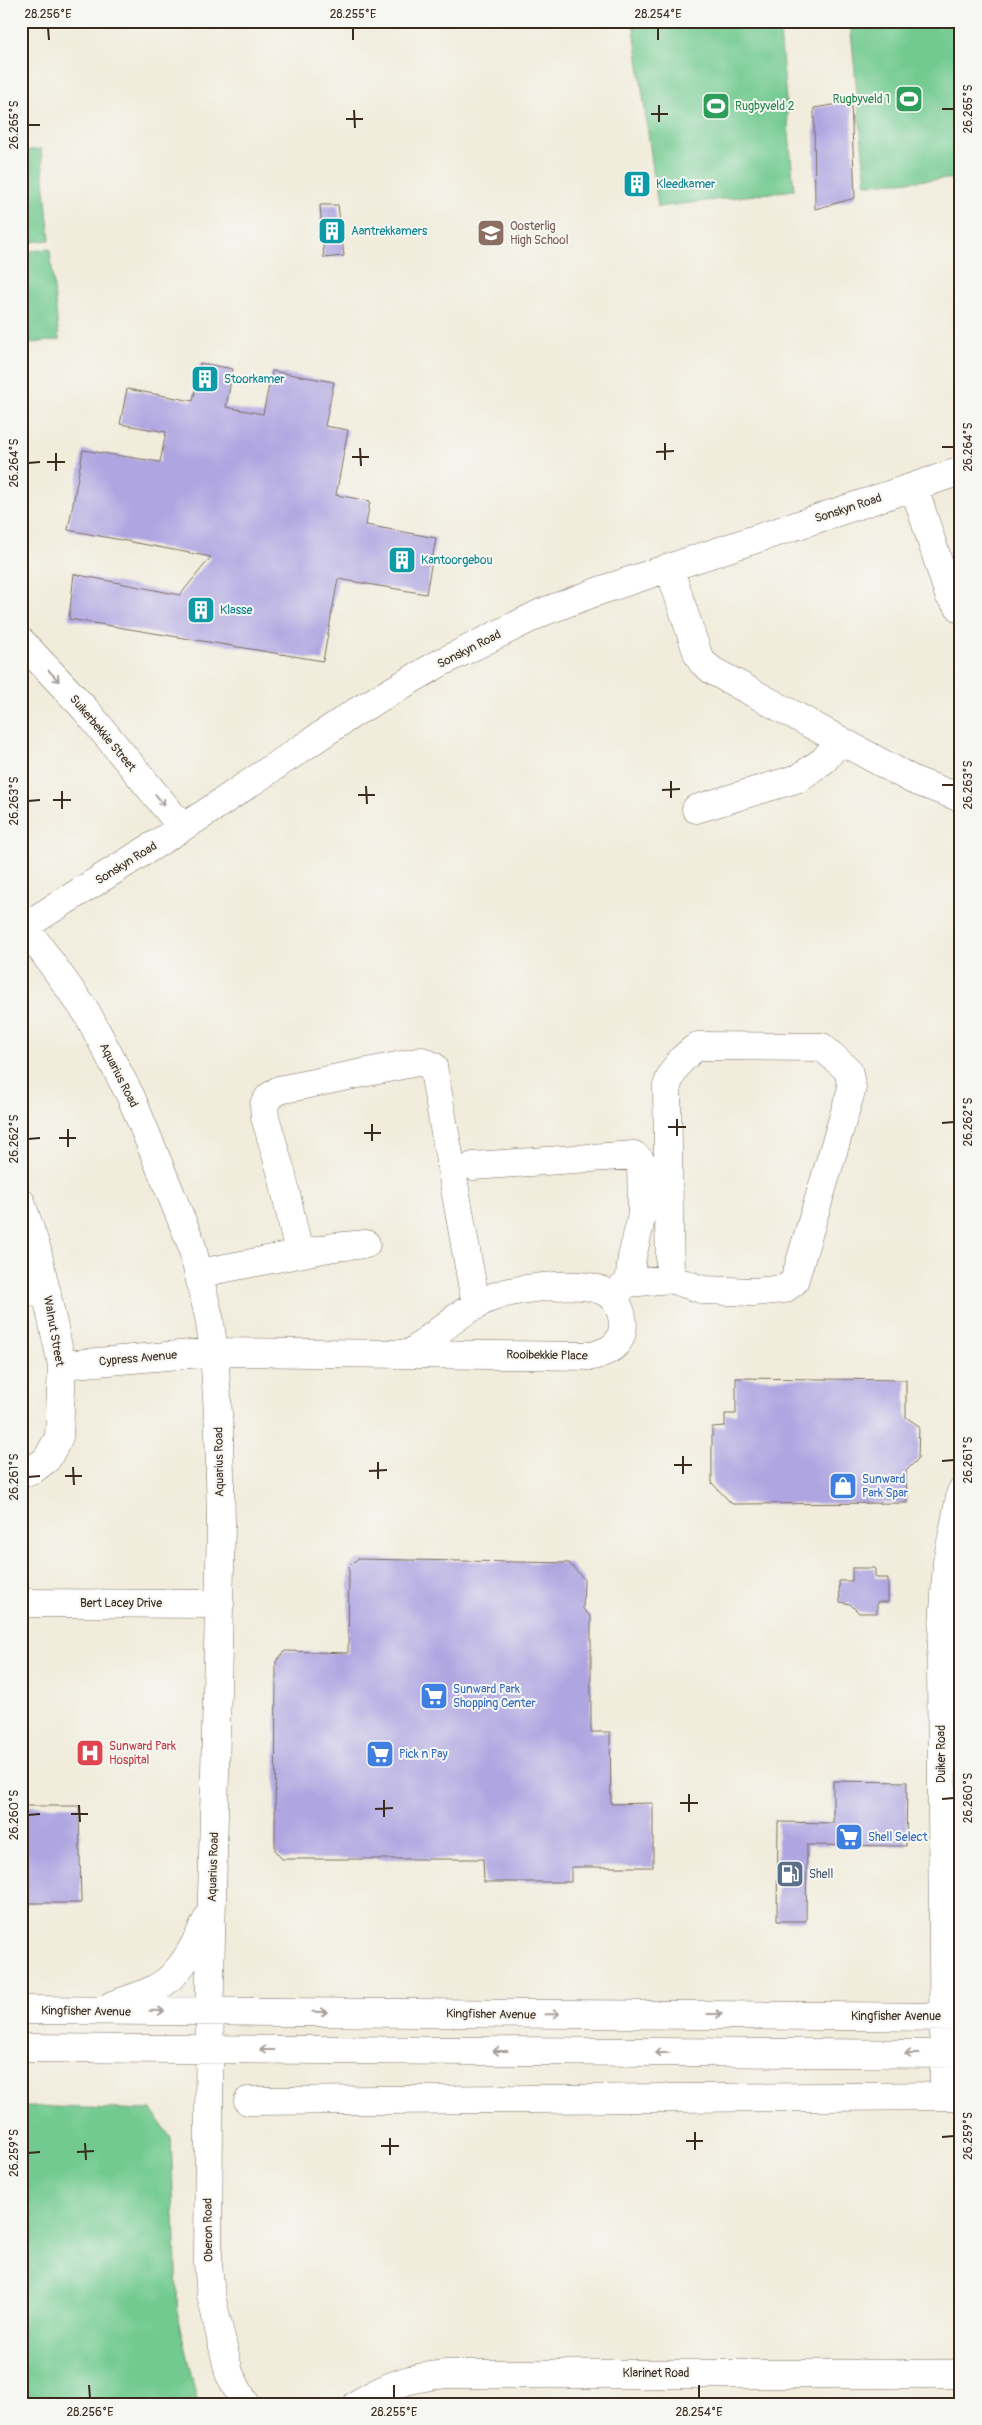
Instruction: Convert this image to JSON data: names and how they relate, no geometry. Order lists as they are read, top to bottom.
{
  "streets": {
    "street": [
      "Sonskyn Road",
      "Suikerbekkie Street",
      "Aquarius Road",
      "Walnut Street",
      "Rooibekkie Place",
      "Cypress Avenue",
      "Bert Lacey Drive",
      "Duiker Road",
      "Kingfisher Avenue",
      "Oberon Road",
      "Klarinet Road"
    ]
  },
  "crossings": [
    ["Sonskyn Road", "Suikerbekkie Street"],
    ["Sonskyn Road", "Aquarius Road"],
    ["Aquarius Road", "Rooibekkie Place"],
    ["Aquarius Road", "Cypress Avenue"],
    ["Aquarius Road", "Bert Lacey Drive"],
    ["Aquarius Road", "Kingfisher Avenue"],
    ["Aquarius Road", "Oberon Road"],
    ["Walnut Street", "Cypress Avenue"],
    ["Rooibekkie Place", "Cypress Avenue"],
    ["Duiker Road", "Kingfisher Avenue"]
  ],
  "one_way": ["Suikerbekkie Street"],
  "places": {
    "sports": ["Rugbyveld 1", "Rugbyveld 2"],
    "building": [
      "Kleedkamer",
      "Aantrekkamers",
      "Stoorkamer",
      "Kantoorgebou",
      "Klasse"
    ],
    "school or university": ["Oosterlig High School"],
    "shop": ["Sunward Park Spar"],
    "supermarket": ["Sunward Park Shopping Center", "Pick n Pay", "Shell Select"],
    "hospital": ["Sunward Park Hospital"],
    "fuel station": ["Shell"]
  },
  "coordinates": [
    "28.256°E",
    "28.255°E",
    "28.254°E",
    "26.265°S",
    "26.264°S",
    "26.263°S",
    "26.262°S",
    "26.261°S",
    "26.260°S",
    "26.259°S"
  ]
}
